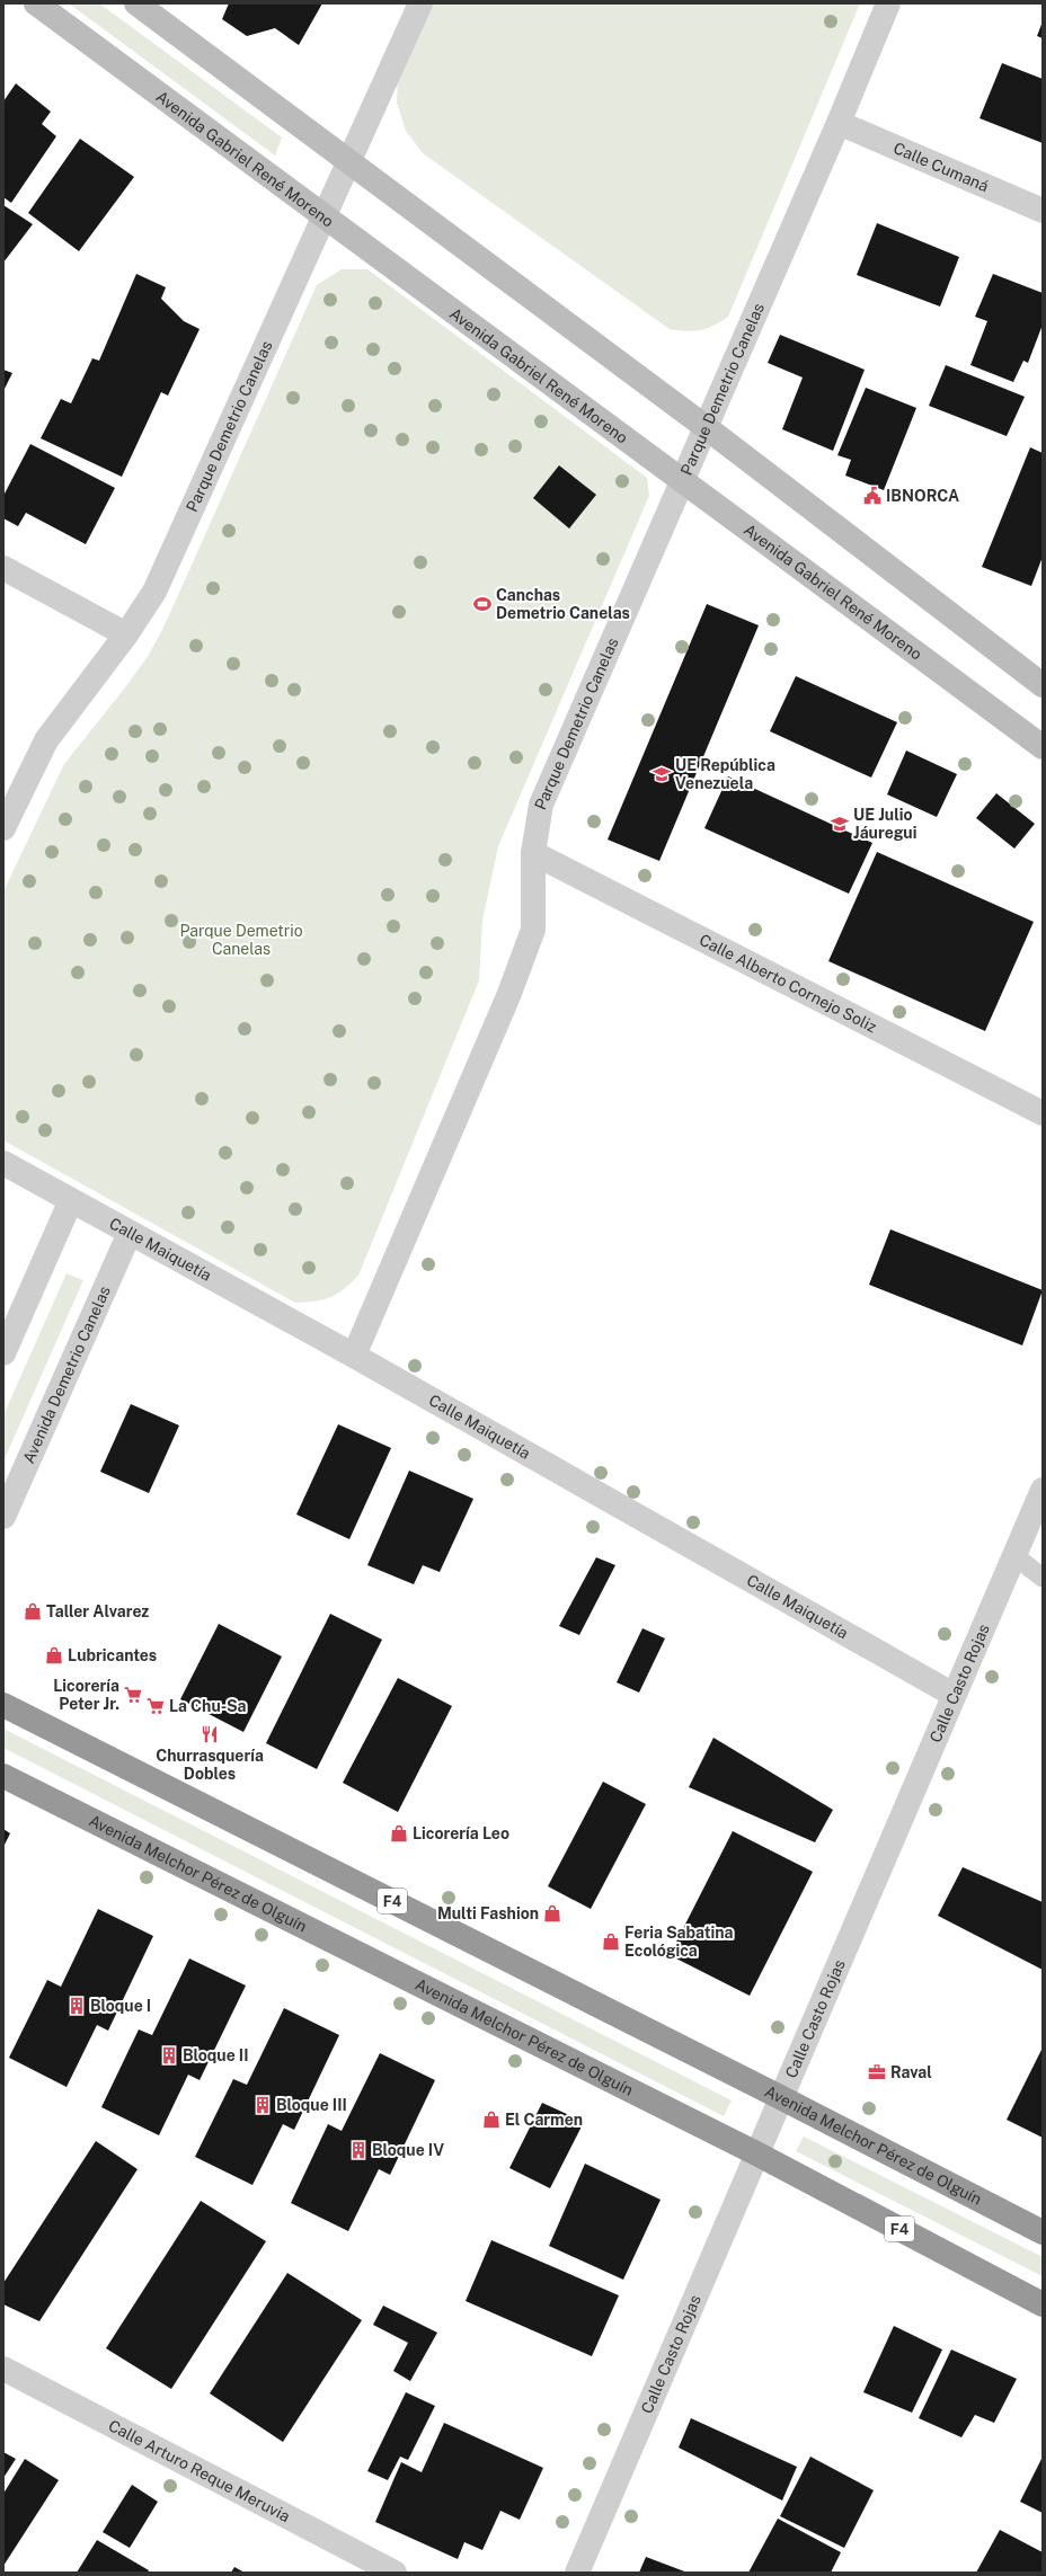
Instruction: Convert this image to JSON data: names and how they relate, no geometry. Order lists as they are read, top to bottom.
{
  "streets": {
    "highway": ["Avenida Melchor Pérez de Olguín", "F4"],
    "street": [
      "Avenida Gabriel René Moreno",
      "Calle Cumaná",
      "Parque Demetrio Canelas",
      "Calle Alberto Cornejo Soliz",
      "Calle Maiquetía",
      "Avenida Demetrio Canelas",
      "Calle Casto Rojas",
      "Calle Arturo Reque Meruvia"
    ]
  },
  "crossings": [
    ["Avenida Gabriel René Moreno", "Parque Demetrio Canelas"],
    ["Calle Cumaná", "Parque Demetrio Canelas"],
    ["Parque Demetrio Canelas", "Calle Alberto Cornejo Soliz"],
    ["Parque Demetrio Canelas", "Calle Maiquetía"],
    ["Calle Maiquetía", "Avenida Demetrio Canelas"],
    ["Calle Maiquetía", "Calle Casto Rojas"],
    ["Calle Casto Rojas", "Avenida Melchor Pérez de Olguín"]
  ],
  "parks": ["Parque Demetrio Canelas"],
  "places": {
    "public building": ["IBNORCA"],
    "sports": ["Canchas Demetrio Canelas"],
    "school or university": ["UE República Venezuela", "UE Julio Jáuregui"],
    "shop": [
      "Taller Alvarez",
      "Lubricantes",
      "Licorería Leo",
      "Multi Fashion",
      "Feria Sabatina Ecológica",
      "El Carmen"
    ],
    "supermarket": ["Licorería Peter Jr.", "La Chu-Sa"],
    "restaurant": ["Churrasquería Dobles"],
    "building": [
      "Bloque I",
      "Bloque II",
      "Bloque III",
      "Bloque IV"
    ],
    "office": ["Raval"]
  }
}
